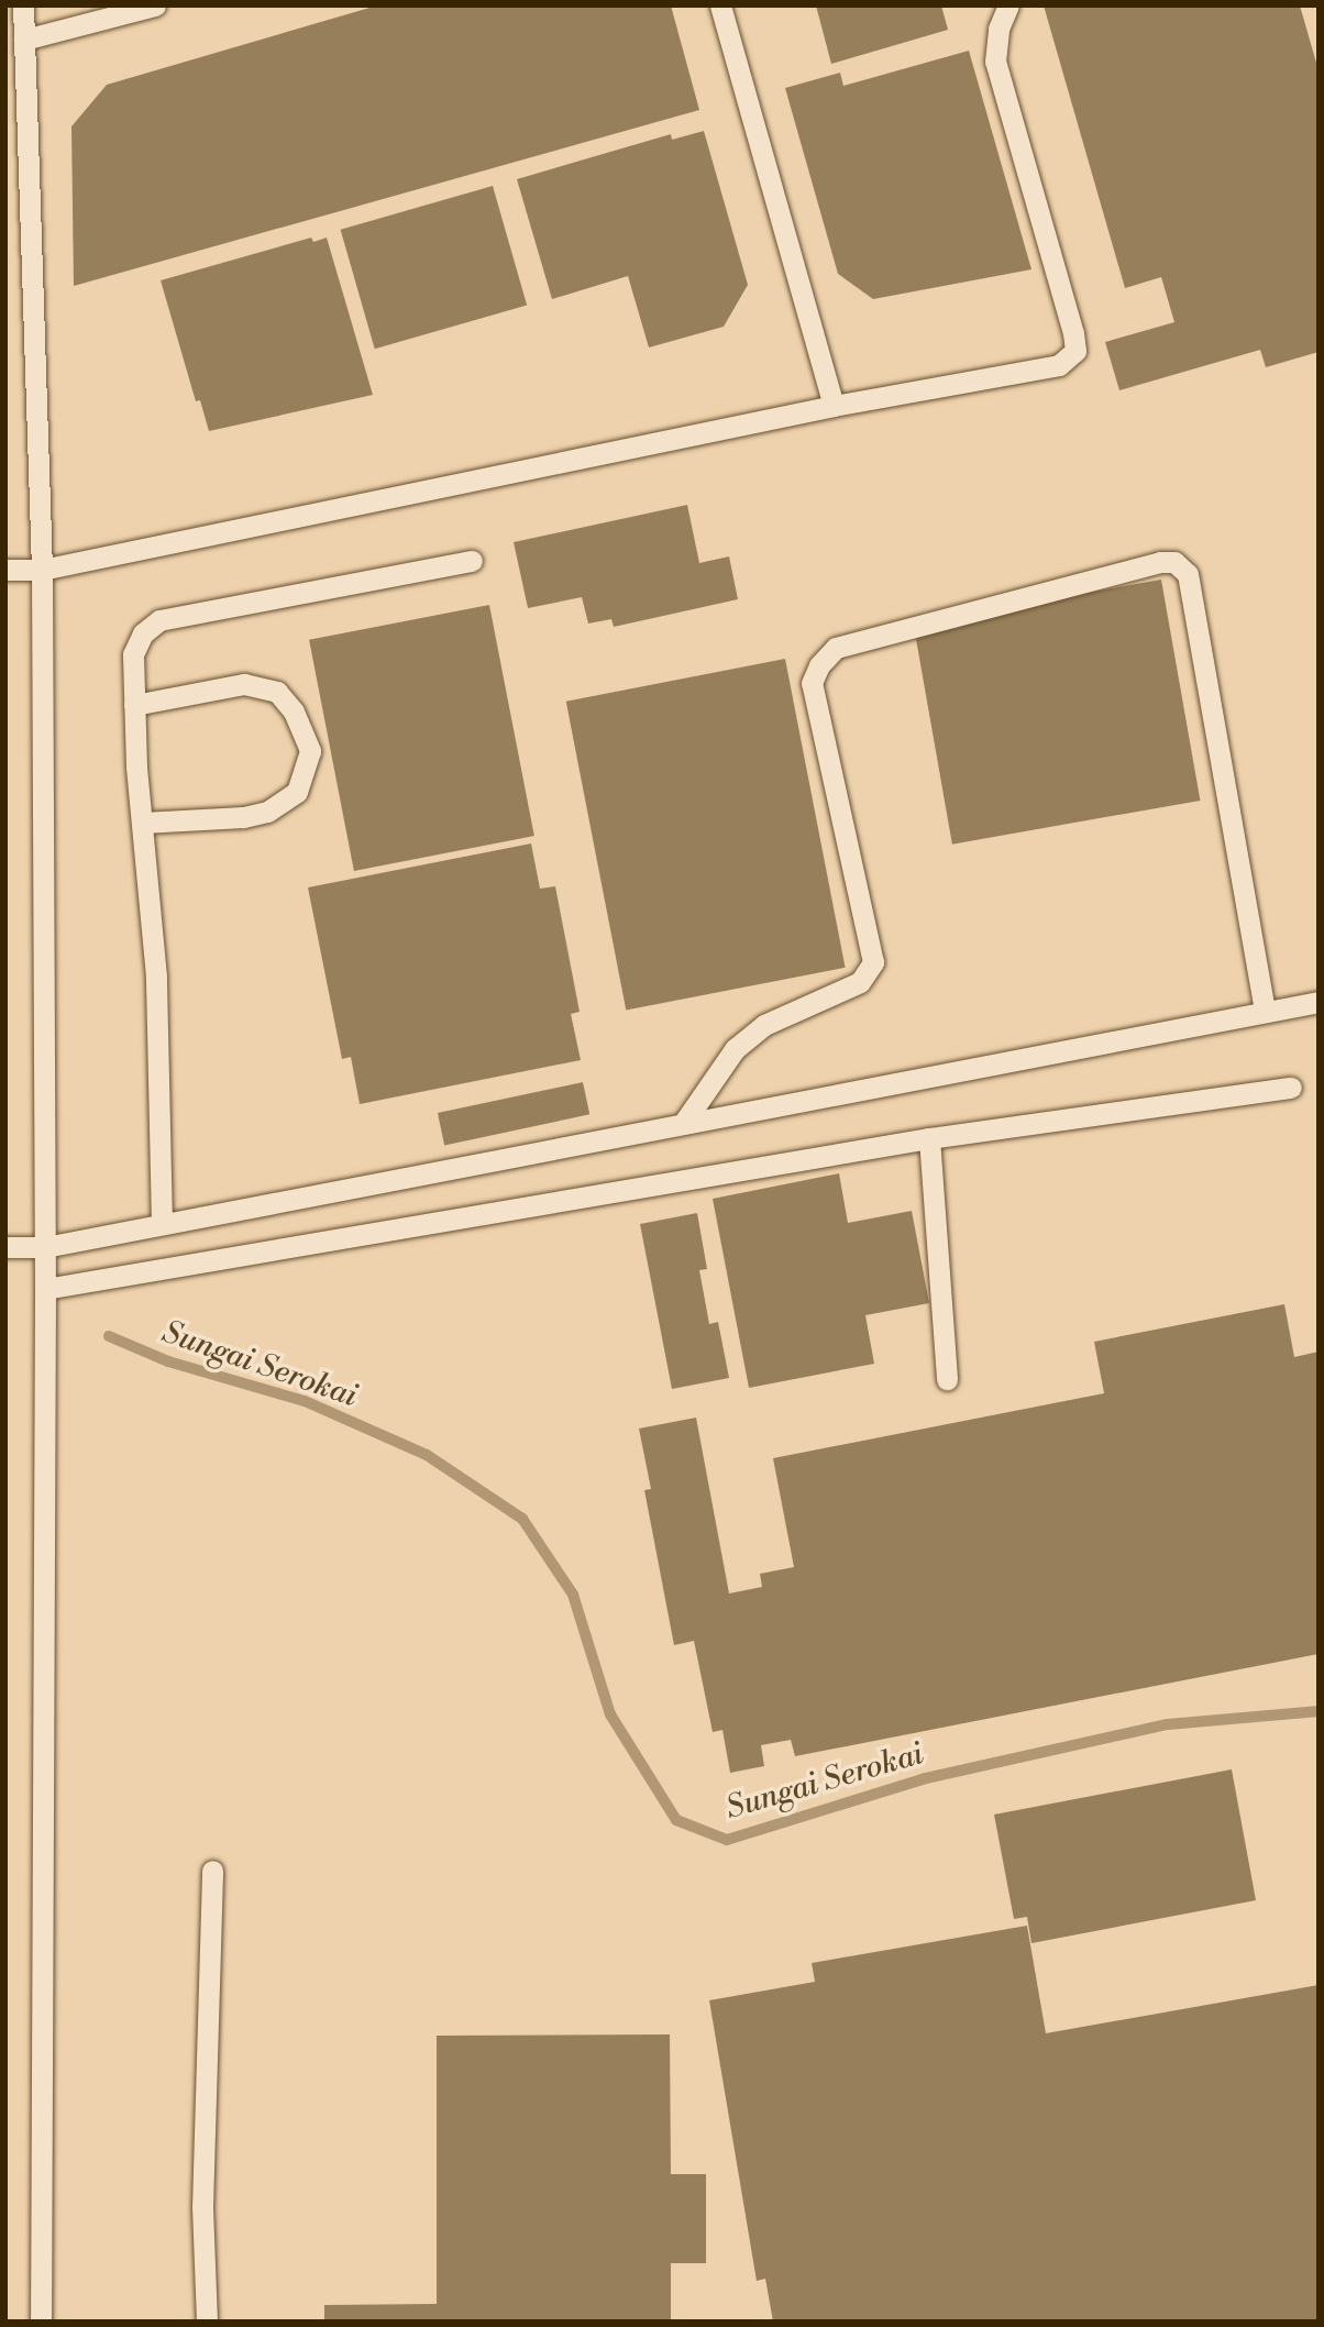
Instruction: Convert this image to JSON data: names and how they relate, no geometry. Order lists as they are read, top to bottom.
{
  "water": ["Sungai Serokai"]
}
